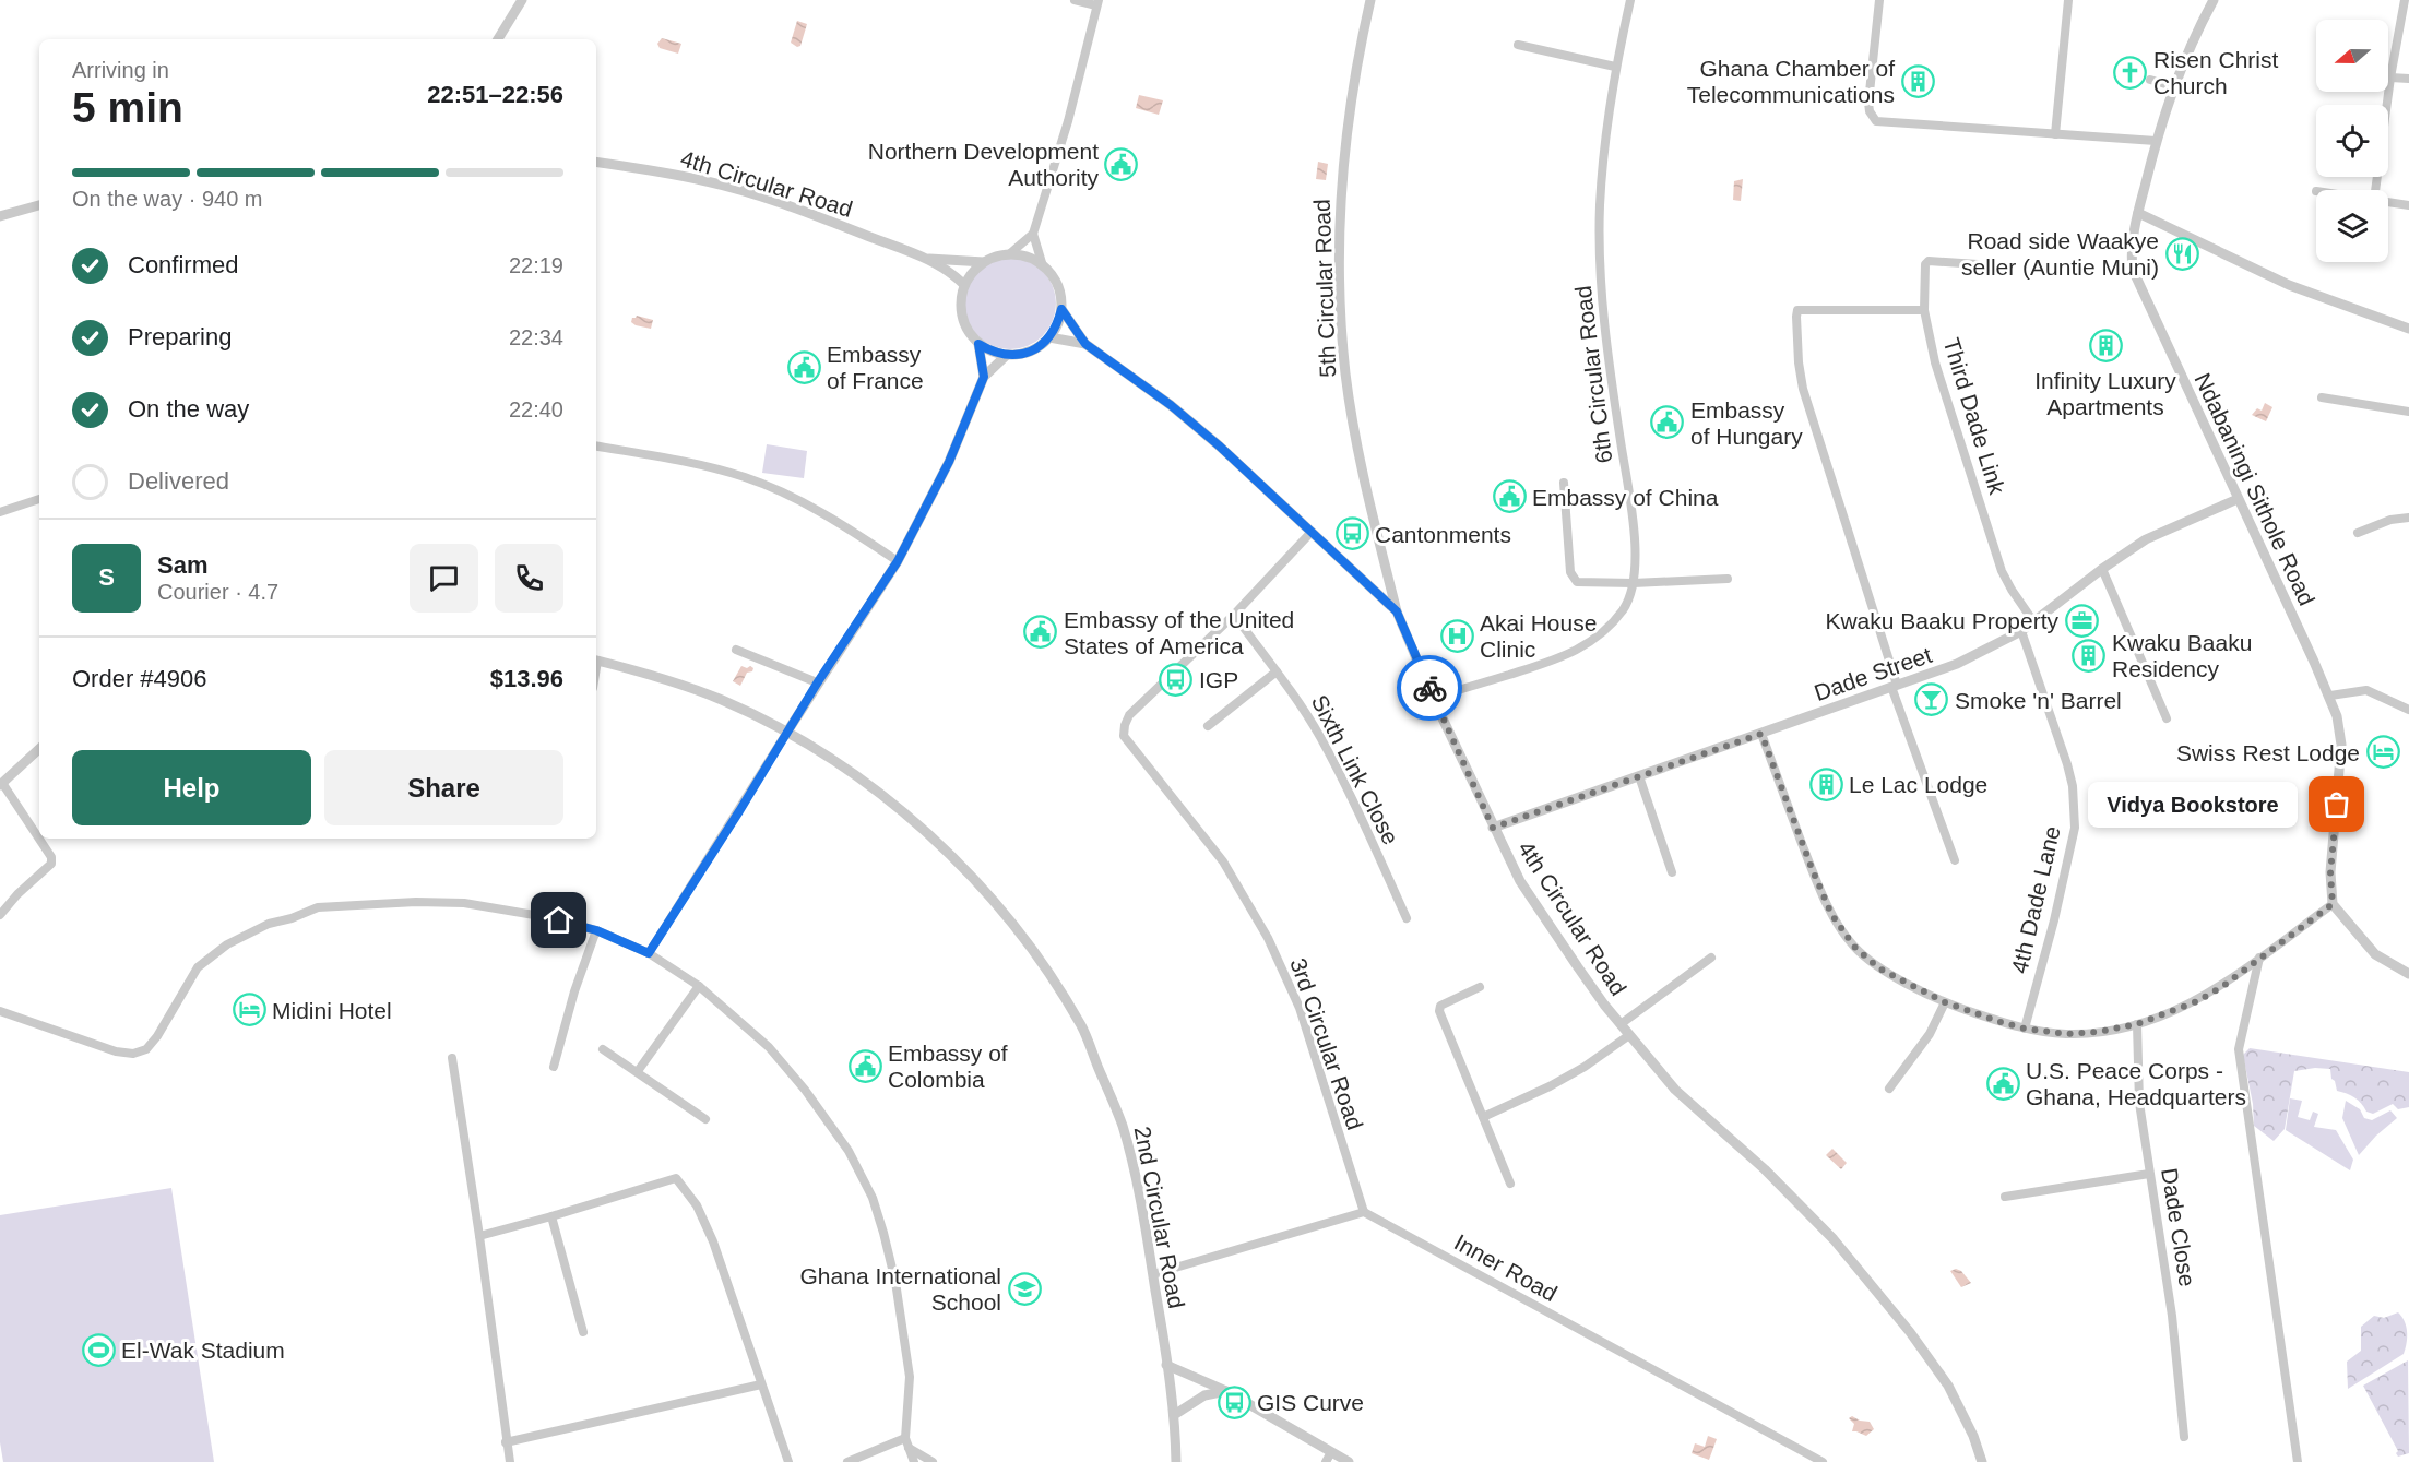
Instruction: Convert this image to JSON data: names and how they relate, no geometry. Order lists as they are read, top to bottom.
{
  "streets": {
    "street": [
      "4th Circular Road",
      "5th Circular Road",
      "6th Circular Road",
      "Third Dade Link",
      "Ndabaningi Sithole Road",
      "Dade Street",
      "Sixth Link Close",
      "4th Dade Lane",
      "3rd Circular Road",
      "2nd Circular Road",
      "Dade Close",
      "Inner Road"
    ]
  },
  "crossings": [
    ["4th Circular Road", "5th Circular Road"],
    ["4th Circular Road", "6th Circular Road"],
    ["4th Circular Road", "Dade Street"],
    ["Third Dade Link", "Dade Street"],
    ["Ndabaningi Sithole Road", "Dade Street"],
    ["Dade Street", "4th Dade Lane"],
    ["Sixth Link Close", "3rd Circular Road"],
    ["3rd Circular Road", "Inner Road"]
  ],
  "places": {
    "church": ["Risen Christ Church"],
    "building": [
      "Ghana Chamber of Telecommunications",
      "Infinity Luxury Apartments",
      "Kwaku Baaku Residency",
      "Le Lac Lodge"
    ],
    "public building": [
      "Northern Development Authority",
      "Embassy of France",
      "Embassy of Hungary",
      "Embassy of China",
      "Embassy of the United States of America",
      "Embassy of Colombia",
      "U.S. Peace Corps - Ghana, Headquarters"
    ],
    "restaurant": ["Road side Waakye seller (Auntie Muni)"],
    "bus stop": ["Cantonments", "IGP", "GIS Curve"],
    "office": ["Kwaku Baaku Property"],
    "hospital": ["Akai House Clinic"],
    "bar": ["Smoke 'n' Barrel"],
    "hotel": ["Swiss Rest Lodge", "Midini Hotel"],
    "other": ["Vidya Bookstore"],
    "school or university": ["Ghana International School"],
    "sports": ["El-Wak Stadium"]
  },
  "north": "left",
  "page": {
    "heading": ["5 min", "Arriving in", "22:51–22:56"],
    "panel": [
      "Sam",
      "Courier · 4.7",
      "Order #4906",
      "$13.96"
    ],
    "bar": "On the way · 940 m",
    "list": [
      ["Confirmed", "22:19"],
      ["Preparing", "22:34"],
      ["On the way", "22:40"],
      "Delivered"
    ],
    "round": "S",
    "buttons": ["Help", "Share"],
    "bubble": "Vidya Bookstore"
  }
}
